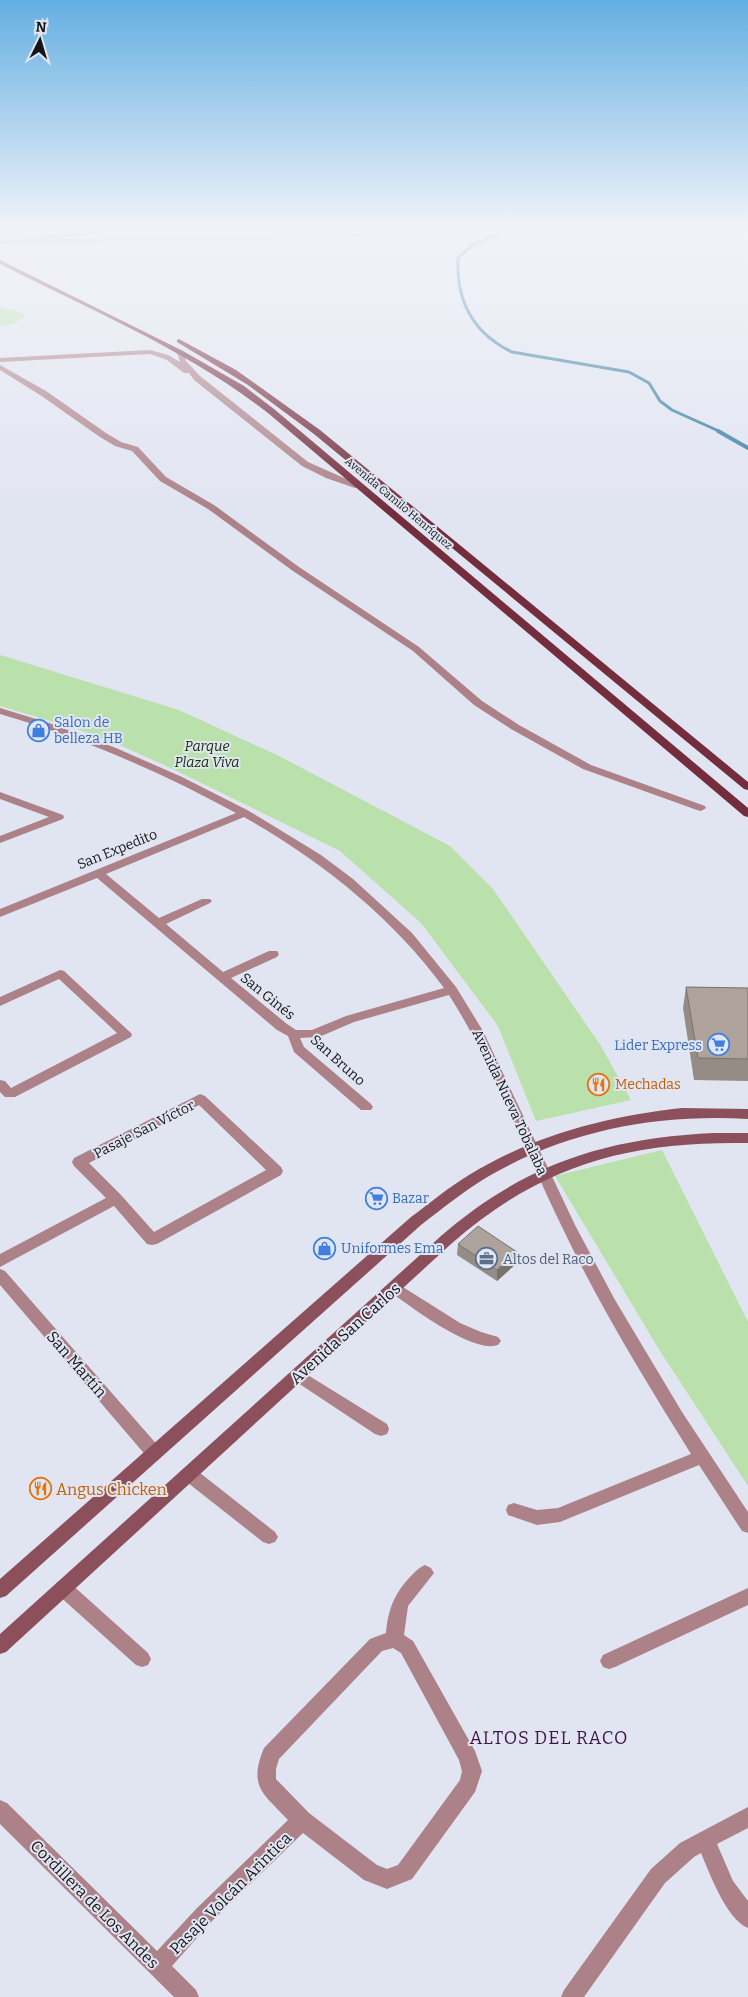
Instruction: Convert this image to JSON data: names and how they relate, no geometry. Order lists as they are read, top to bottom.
{
  "streets": {
    "main road": ["Avenida Camilo Henríquez", "Avenida San Carlos"],
    "street": [
      "San Expedito",
      "San Ginés",
      "San Bruno",
      "Avenida Nueva Tobalaba",
      "Pasaje San Víctor",
      "San Martín",
      "Pasaje Volcán Arintica",
      "Cordillera de Los Andes"
    ]
  },
  "crossings": [
    ["San Expedito", "San Ginés"],
    ["San Expedito", "Avenida Nueva Tobalaba"],
    ["San Ginés", "San Bruno"],
    ["San Ginés", "Avenida Nueva Tobalaba"],
    ["Avenida Nueva Tobalaba", "Avenida San Carlos"],
    ["Pasaje Volcán Arintica", "Cordillera de Los Andes"]
  ],
  "districts": ["ALTOS DEL RACO"],
  "parks": ["Parque Plaza Viva"],
  "places": {
    "shop": ["Salon de belleza HB", "Uniformes Ema"],
    "supermarket": ["Lider Express", "Bazar"],
    "restaurant": ["Mechadas", "Angus Chicken"],
    "office": ["Altos del Raco"]
  },
  "north": "top"
}
